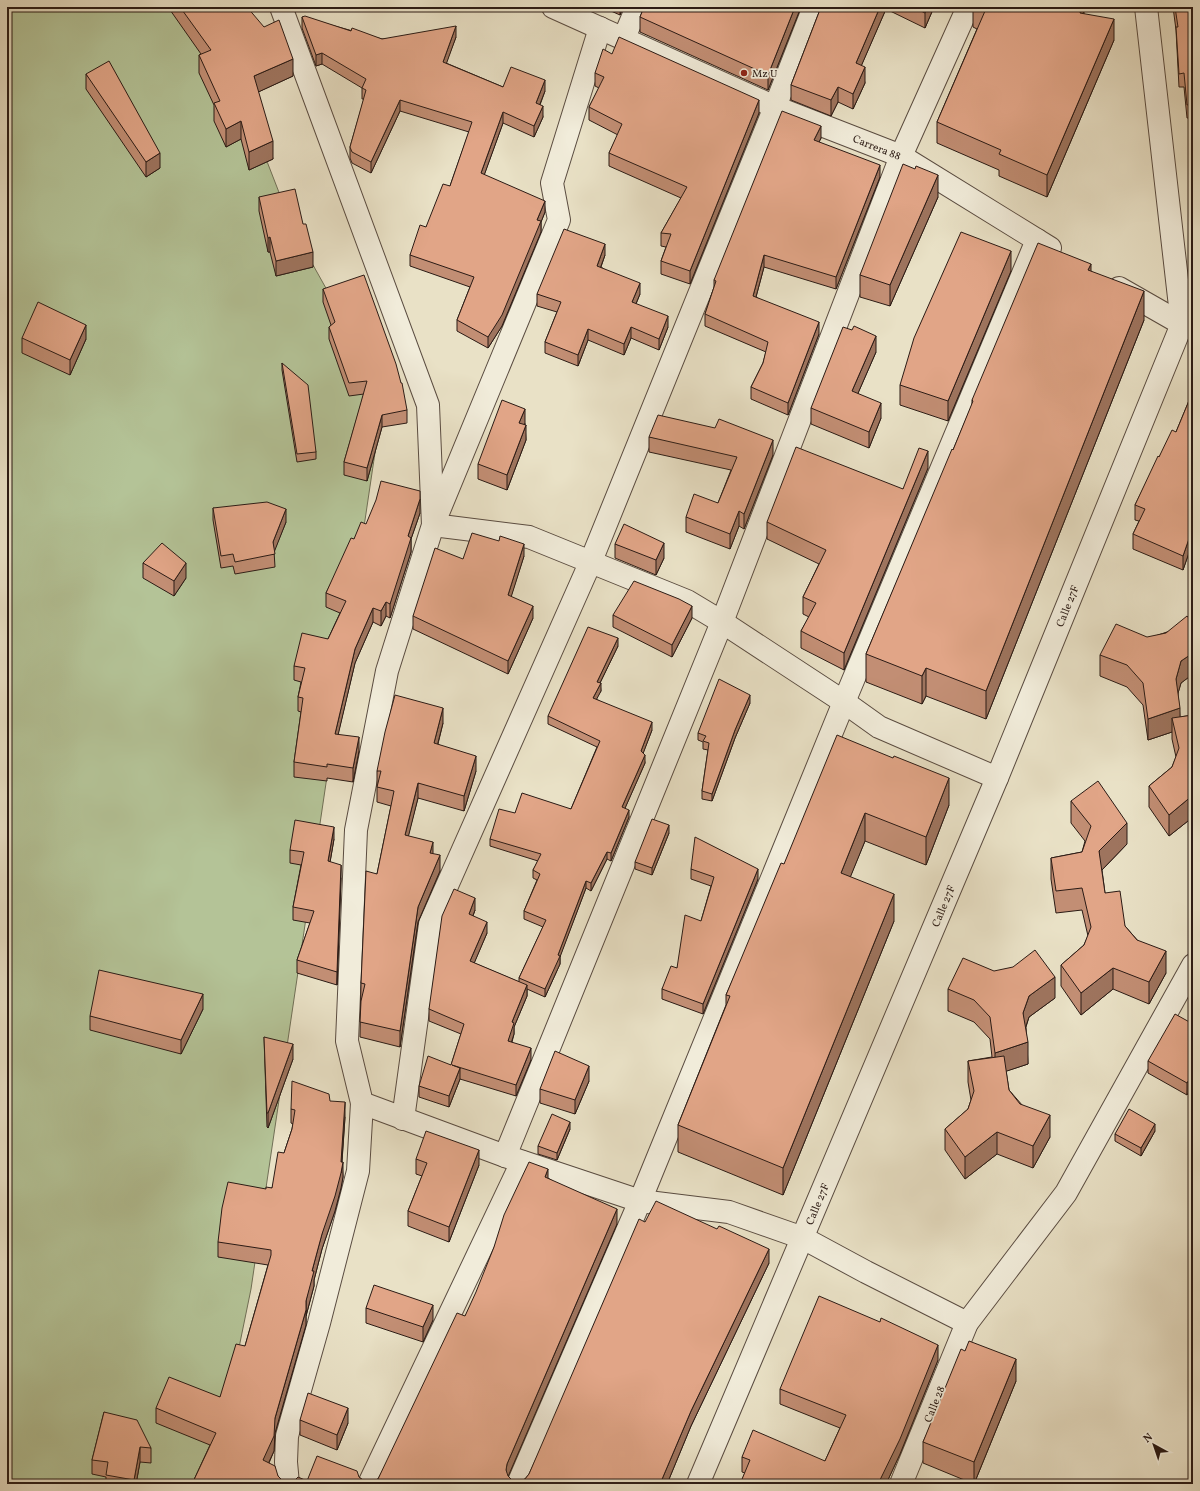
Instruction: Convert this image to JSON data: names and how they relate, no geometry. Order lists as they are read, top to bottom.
{
  "streets": {
    "street": ["Carrera 88", "Calle 27F", "Calle 28"]
  },
  "places": ["Mz U"],
  "north": "top left"
}
